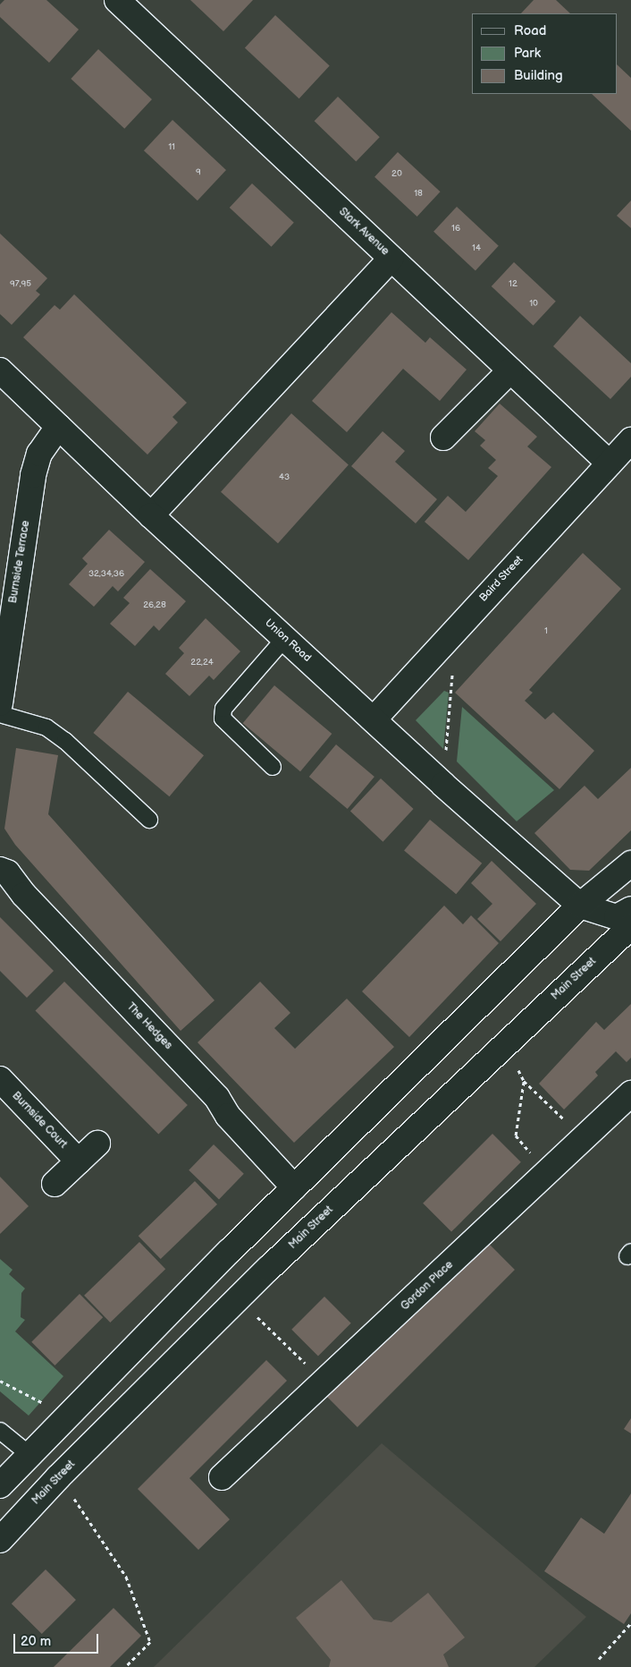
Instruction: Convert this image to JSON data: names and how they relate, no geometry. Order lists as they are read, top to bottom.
{
  "streets": {
    "street": [
      "Stark Avenue",
      "Burnside Terrace",
      "Baird Street",
      "Union Road",
      "Main Street",
      "The Hedges",
      "Burnside Court",
      "Gordon Place"
    ]
  },
  "crossings": [
    ["Stark Avenue", "Baird Street"],
    ["Burnside Terrace", "Union Road"],
    ["Baird Street", "Union Road"]
  ],
  "house_numbers": [
    "11",
    "9",
    "20",
    "18",
    "16",
    "14",
    "97,95",
    "12",
    "10",
    "43",
    "32,34,36",
    "26,28",
    "1",
    "22,24"
  ],
  "legend": ["Road", "Park", "Building"],
  "scale_bar": "20 m"
}
